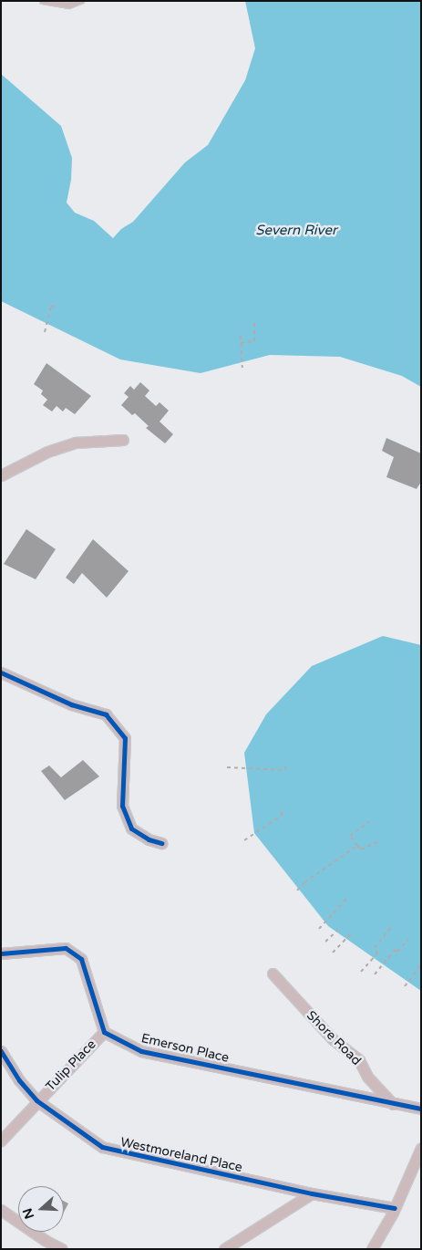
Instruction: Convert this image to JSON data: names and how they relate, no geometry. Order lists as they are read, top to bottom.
{
  "streets": {
    "street": [
      "Shore Road",
      "Emerson Place",
      "Tulip Place",
      "Westmoreland Place"
    ]
  },
  "crossings": [
    ["Shore Road", "Emerson Place"],
    ["Emerson Place", "Tulip Place"],
    ["Tulip Place", "Westmoreland Place"]
  ],
  "water": ["Severn River"],
  "north": "left"
}
